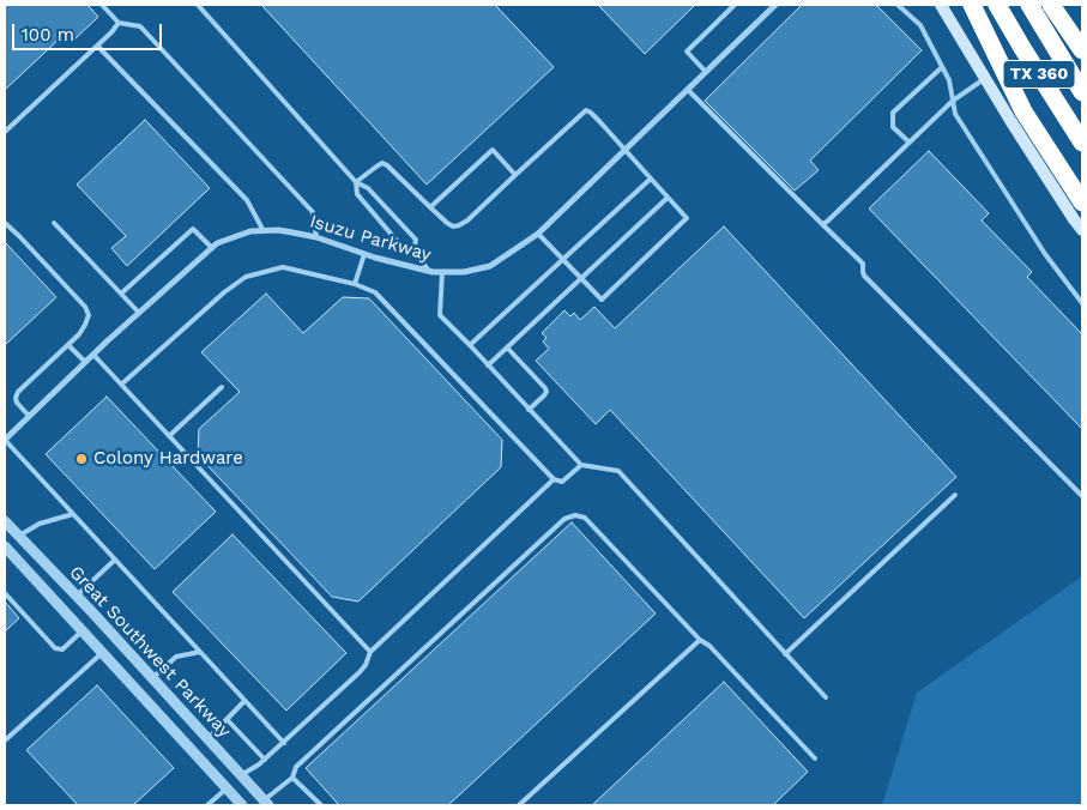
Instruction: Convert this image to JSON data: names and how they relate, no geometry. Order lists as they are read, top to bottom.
{
  "streets": {
    "highway": ["TX 360"],
    "street": ["Isuzu Parkway", "Great Southwest Parkway"]
  },
  "places": ["Colony Hardware"],
  "scale_bar": "100 m"
}
